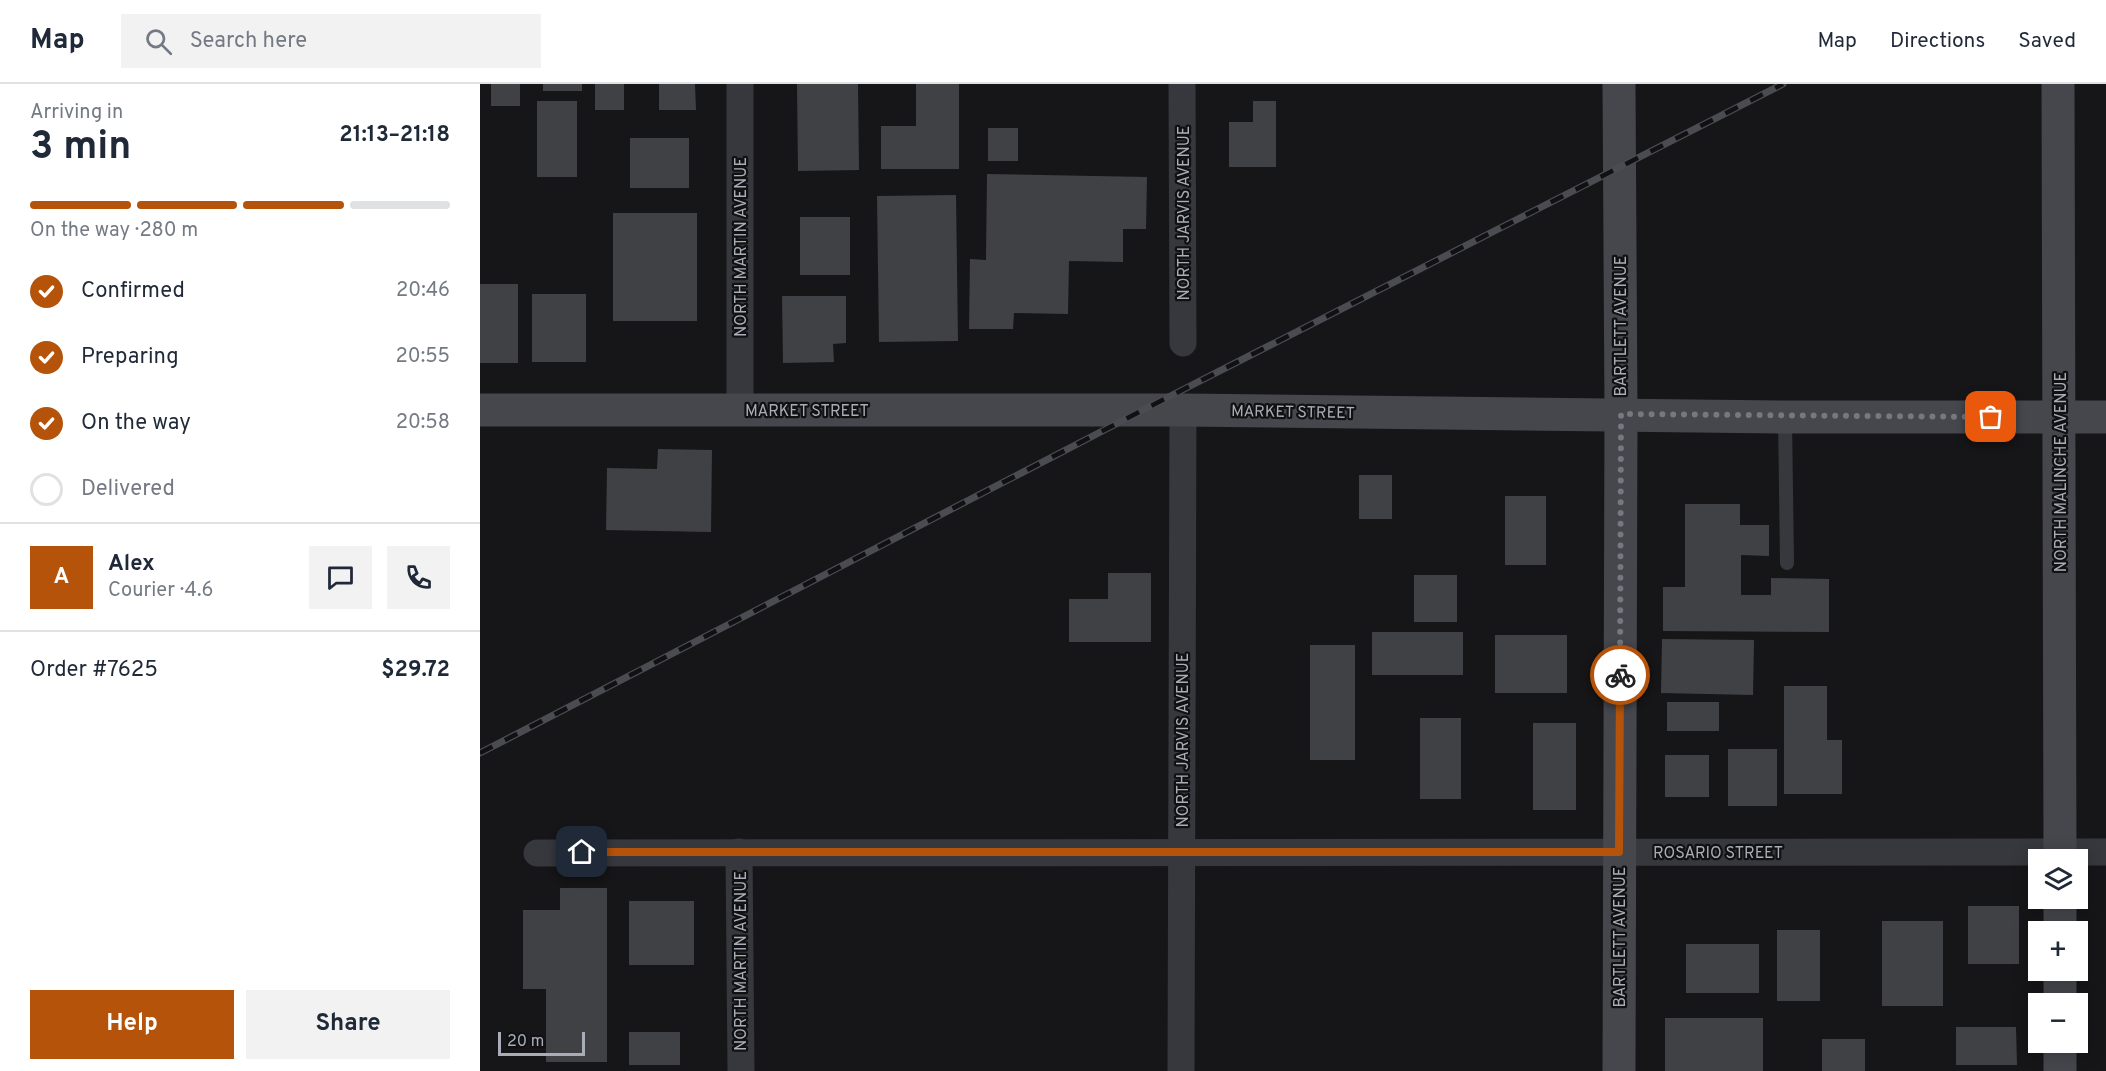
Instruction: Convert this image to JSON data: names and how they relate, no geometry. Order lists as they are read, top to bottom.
{
  "streets": {
    "main road": ["BARTLETT AVENUE", "MARKET STREET", "NORTH MALINCHE AVENUE"],
    "street": ["NORTH JARVIS AVENUE", "NORTH MARTIN AVENUE", "ROSARIO STREET"]
  },
  "crossings": [
    ["NORTH JARVIS AVENUE", "MARKET STREET"],
    ["NORTH JARVIS AVENUE", "ROSARIO STREET"],
    ["NORTH MARTIN AVENUE", "MARKET STREET"],
    ["NORTH MARTIN AVENUE", "ROSARIO STREET"],
    ["BARTLETT AVENUE", "MARKET STREET"],
    ["BARTLETT AVENUE", "ROSARIO STREET"],
    ["MARKET STREET", "NORTH MALINCHE AVENUE"]
  ],
  "scale_bar": "20 m",
  "page": {
    "header": "Map",
    "search": "Search here",
    "nav": ["Map", "Directions", "Saved"],
    "heading": ["3 min", "Arriving in", "21:13–21:18"],
    "panel": [
      "Alex",
      "Courier · 4.6",
      "Order #7625",
      "$29.72"
    ],
    "bar": "On the way · 280 m",
    "list": [
      ["Confirmed", "20:46"],
      ["Preparing", "20:55"],
      ["On the way", "20:58"],
      "Delivered"
    ],
    "round": "A",
    "map_buttons": ["+", "−"],
    "buttons": ["Help", "Share"],
    "scale": "20 m"
  }
}
